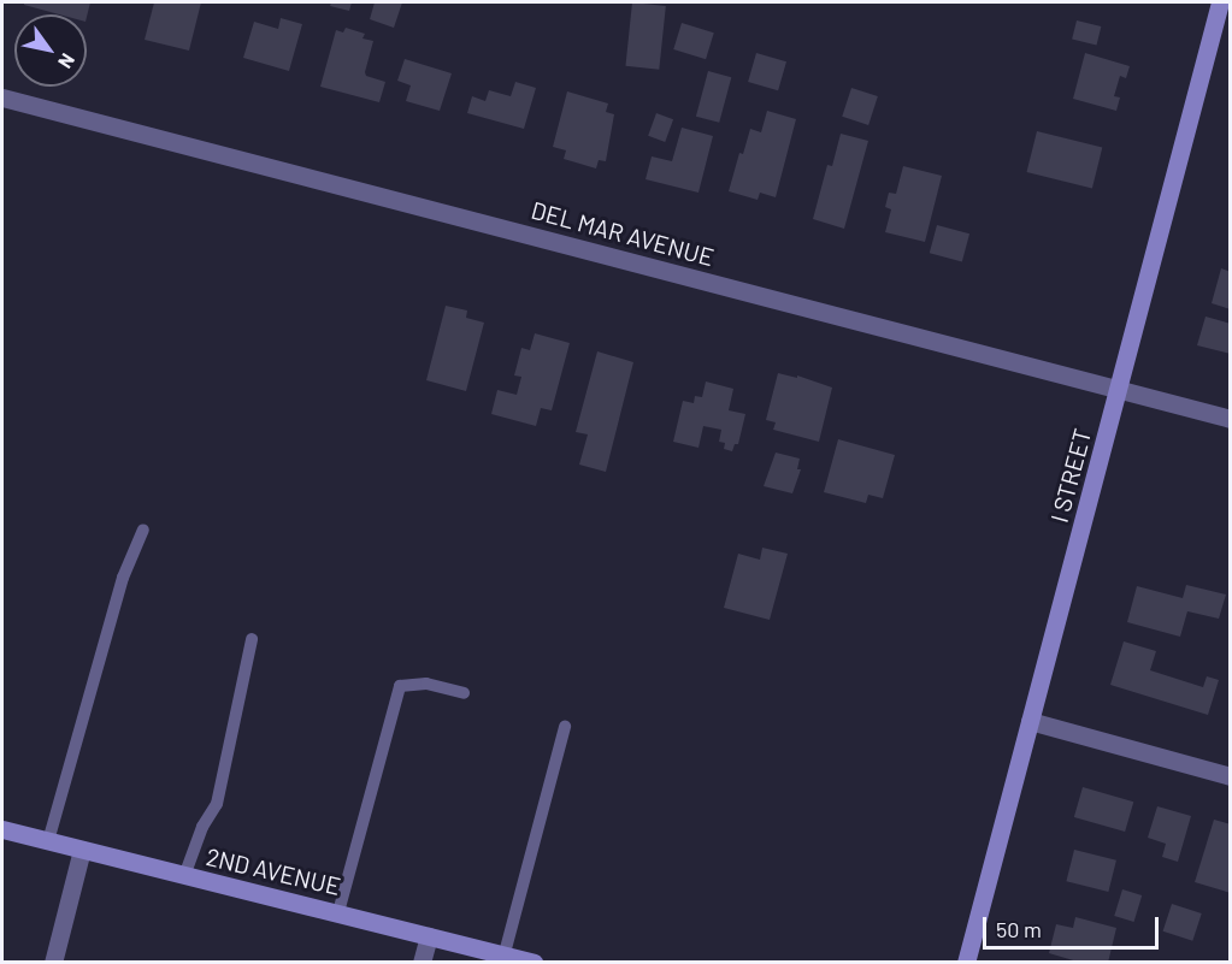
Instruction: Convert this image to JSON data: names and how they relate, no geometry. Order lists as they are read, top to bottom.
{
  "streets": {
    "street": ["DEL MAR AVENUE", "I STREET", "2ND AVENUE"]
  },
  "crossings": [
    ["DEL MAR AVENUE", "I STREET"]
  ],
  "scale_bar": "50 m",
  "north": "bottom right"
}
